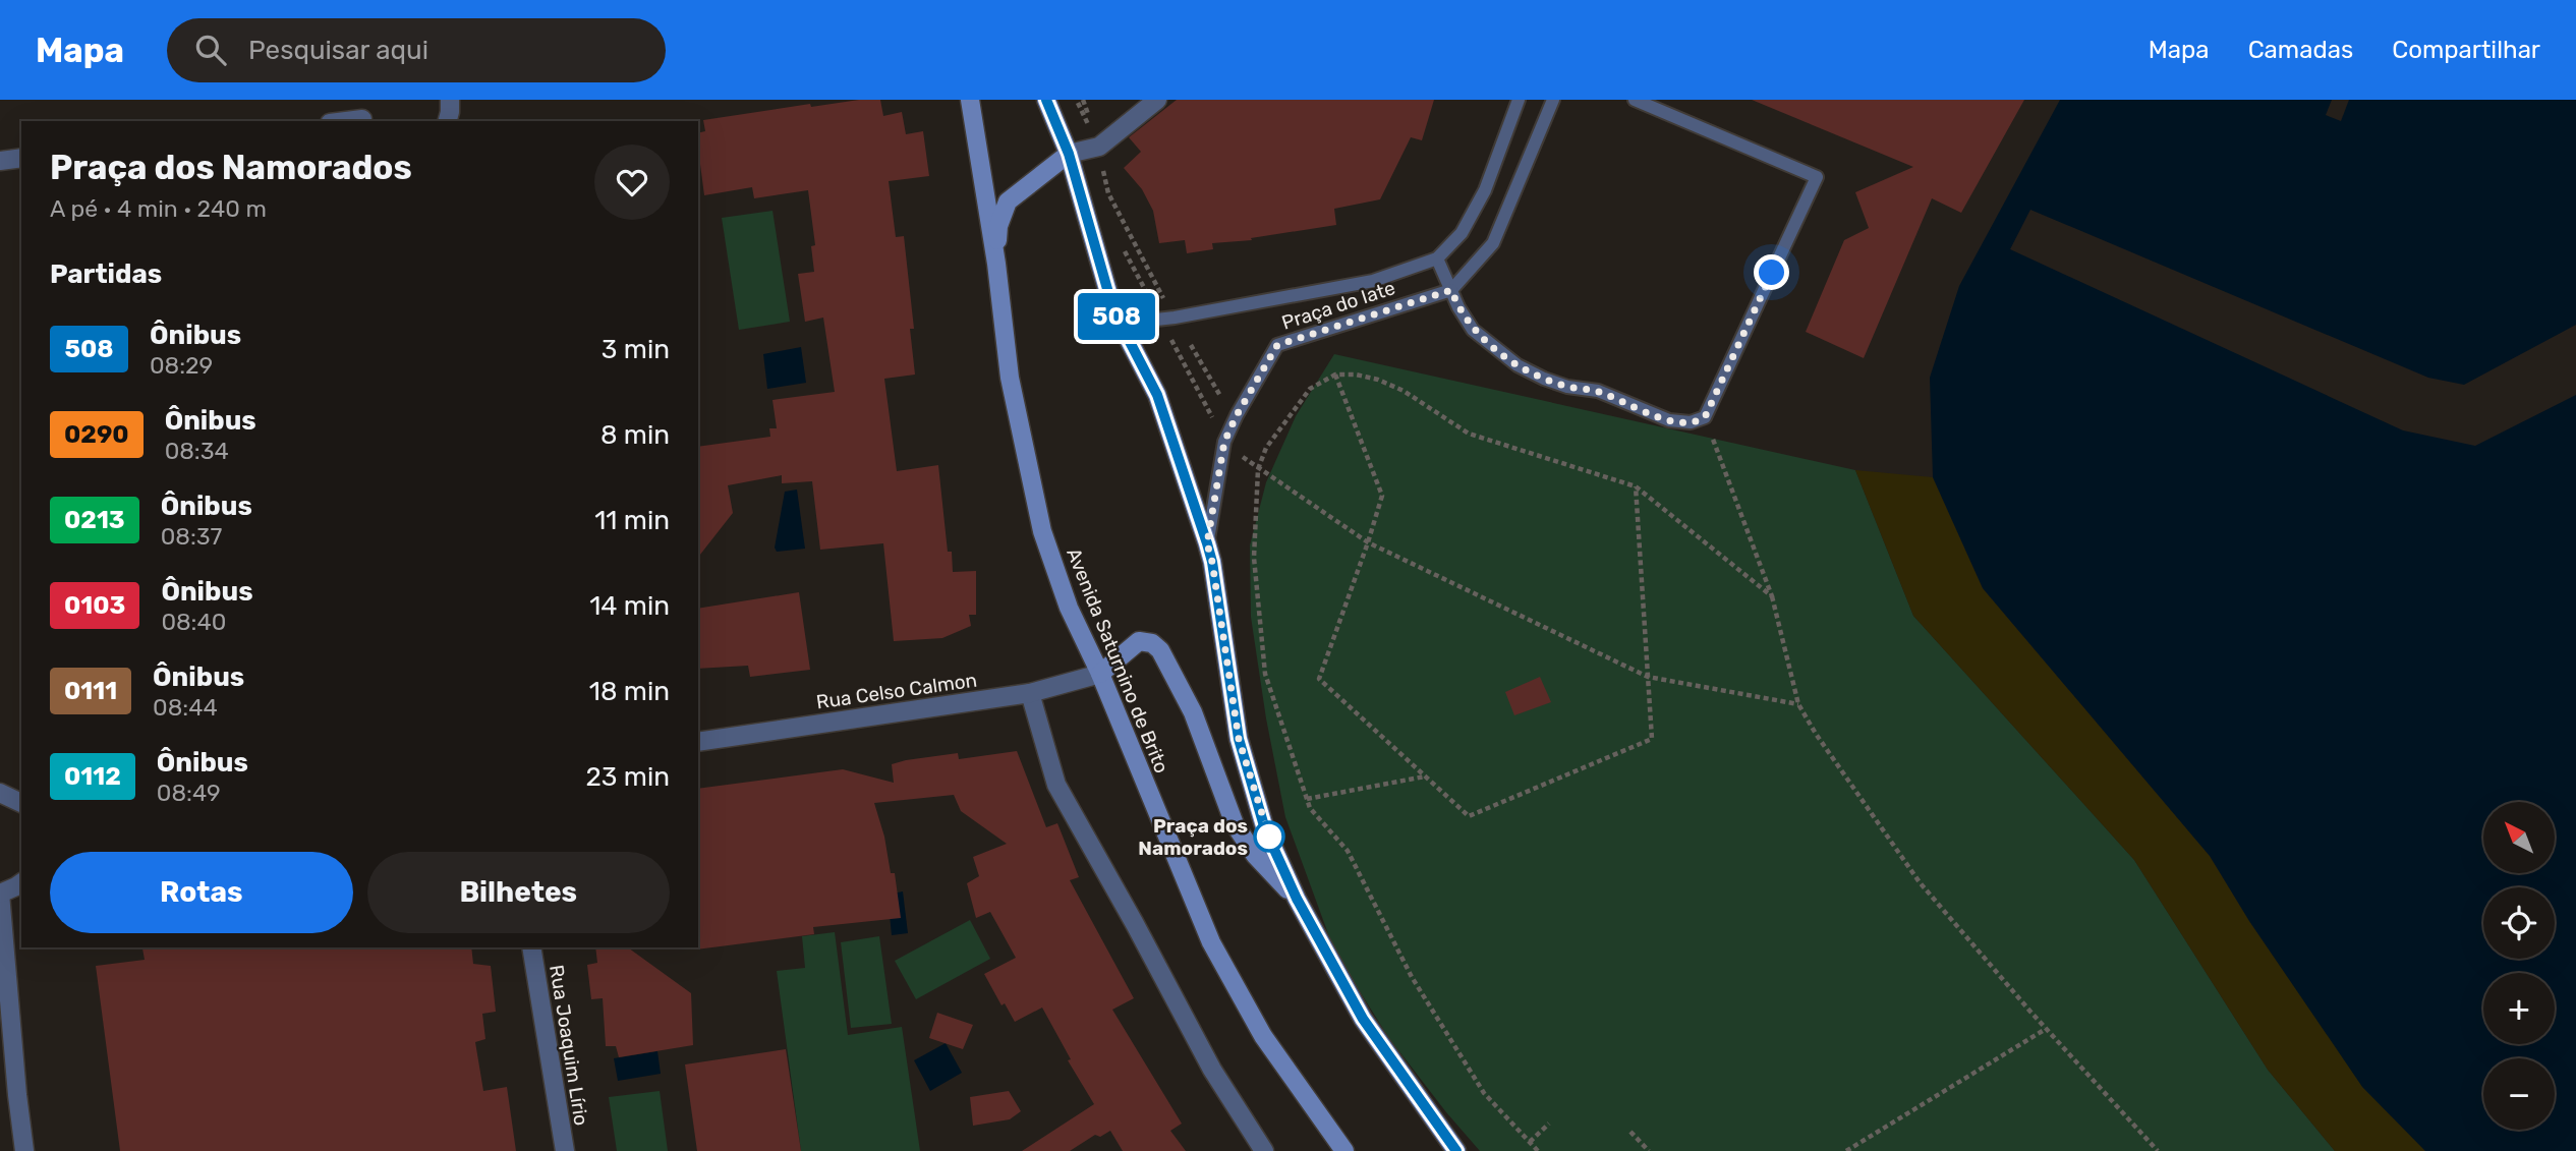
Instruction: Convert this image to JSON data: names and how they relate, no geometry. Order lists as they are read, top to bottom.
{
  "streets": {
    "main road": ["Avenida Saturnino de Brito"],
    "street": ["Rua Celso Calmon", "Rua Joaquim Lírio"],
    "lane": ["Praça do Iate"]
  },
  "crossings": [
    ["Avenida Saturnino de Brito", "Rua Celso Calmon"]
  ],
  "places": ["Praça dos Namorados"],
  "lines": ["bus line 508"],
  "north": "top left",
  "page": {
    "header": "Mapa",
    "search": "Pesquisar aqui",
    "nav": ["Mapa", "Camadas", "Compartilhar"],
    "on_map": "508",
    "heading": [
      ["Praça dos Namorados", "A pé · 4 min · 240 m"],
      "Partidas"
    ],
    "list": [
      {
        "mark": "508",
        "name": "Ônibus",
        "note": "08:29",
        "value": "3 min"
      },
      {
        "mark": "0290",
        "name": "Ônibus",
        "note": "08:34",
        "value": "8 min"
      },
      {
        "mark": "0213",
        "name": "Ônibus",
        "note": "08:37",
        "value": "11 min"
      },
      {
        "mark": "0103",
        "name": "Ônibus",
        "note": "08:40",
        "value": "14 min"
      },
      {
        "mark": "0111",
        "name": "Ônibus",
        "note": "08:44",
        "value": "18 min"
      },
      {
        "mark": "0112",
        "name": "Ônibus",
        "note": "08:49",
        "value": "23 min"
      }
    ],
    "map_buttons": ["+", "−"],
    "buttons": ["Rotas", "Bilhetes"]
  }
}
